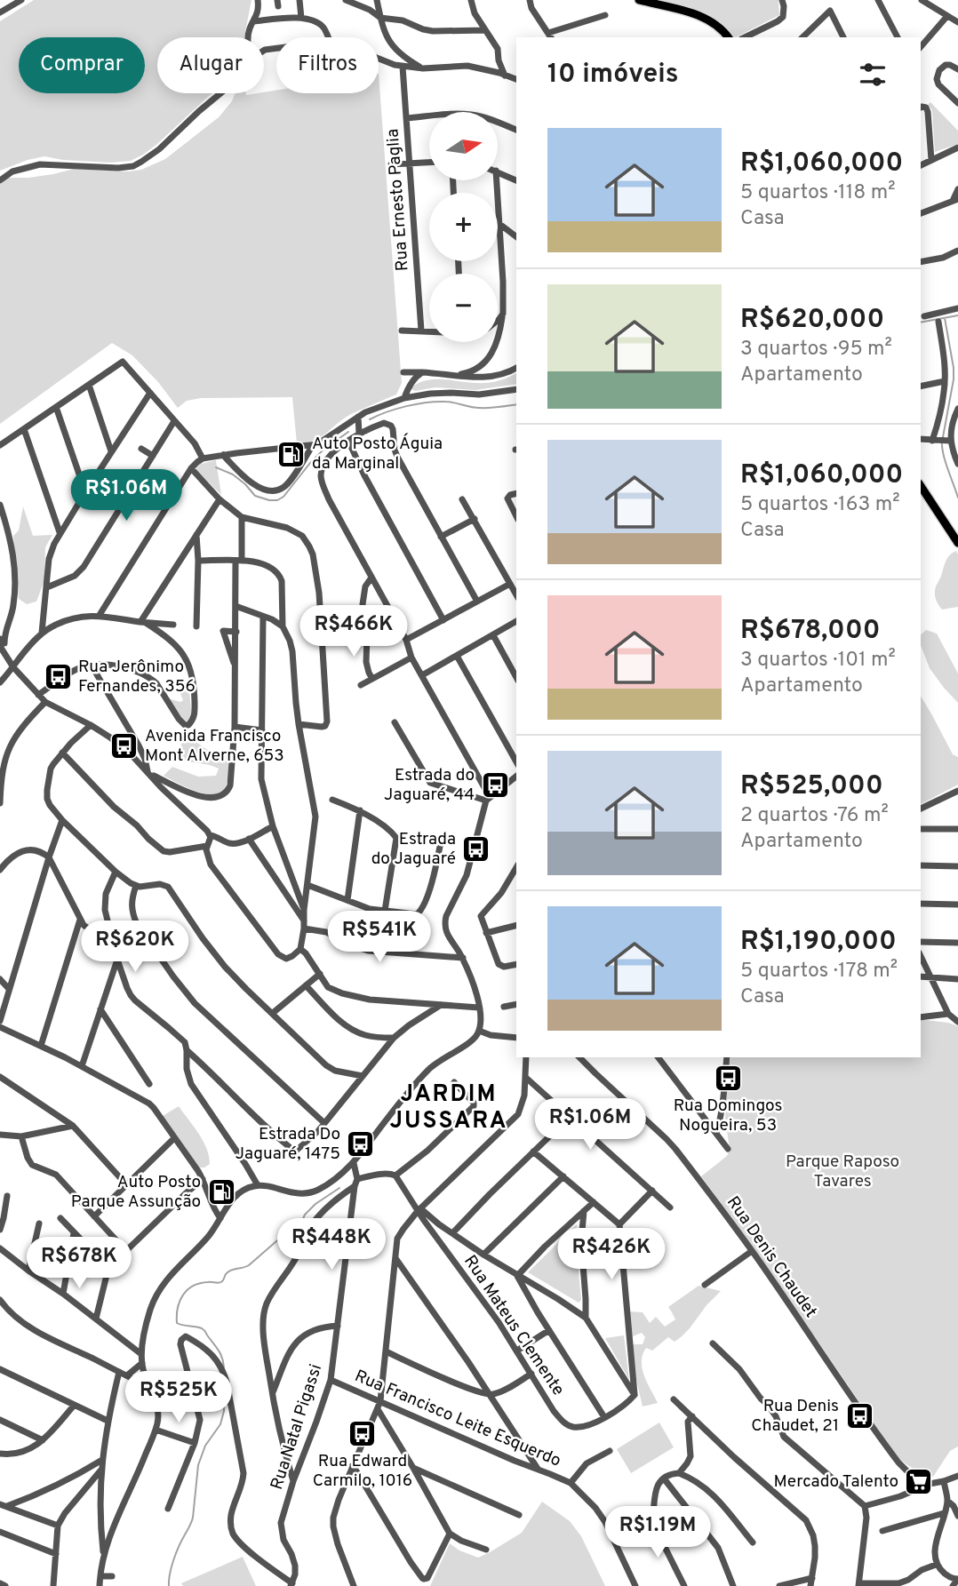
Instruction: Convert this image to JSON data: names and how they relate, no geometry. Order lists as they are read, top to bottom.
{
  "streets": {
    "street": [
      "Rua Ernesto Paglia",
      "Rua Denis Chaudet",
      "Rua Mateus Clemente",
      "Rua Francisco Leite Esquerdo",
      "Rua Natal Pigassi"
    ]
  },
  "crossings": [
    ["Rua Francisco Leite Esquerdo", "Rua Natal Pigassi"]
  ],
  "districts": ["JARDIM JUSSARA"],
  "parks": ["Parque Raposo Tavares"],
  "places": {
    "fuel station": ["Auto Posto Águia da Marginal", "Auto Posto Parque Assunção"],
    "bus stop": [
      "Rua Jerônimo Fernandes, 356",
      "Avenida Francisco Mont Alverne, 653",
      "Estrada do Jaguaré, 44",
      "Estrada do Jaguaré",
      "Rua Domingos Nogueira, 53",
      "Estrada Do Jaguaré, 1475",
      "Rua Denis Chaudet, 21",
      "Rua Edward Carmilo, 1016"
    ],
    "supermarket": ["Mercado Talento"]
  },
  "north": "right",
  "page": {
    "chip": ["Comprar", "Alugar", "Filtros"],
    "heading": "10 imóveis",
    "map_buttons": ["+", "−"],
    "list": [
      {
        "name": "R$1,060,000",
        "note": "5 quartos · 118 m² · Casa"
      },
      {
        "name": "R$620,000",
        "note": "3 quartos · 95 m² · Apartamento"
      },
      {
        "name": "R$1,060,000",
        "note": "5 quartos · 163 m² · Casa"
      },
      {
        "name": "R$678,000",
        "note": "3 quartos · 101 m² · Apartamento"
      },
      {
        "name": "R$525,000",
        "note": "2 quartos · 76 m² · Apartamento"
      },
      {
        "name": "R$1,190,000",
        "note": "5 quartos · 178 m² · Casa"
      }
    ],
    "price": [
      "R$1.06M",
      "R$466K",
      "R$541K",
      "R$620K",
      "R$1.06M",
      "R$448K",
      "R$426K",
      "R$678K",
      "R$525K",
      "R$1.19M"
    ]
  }
}
